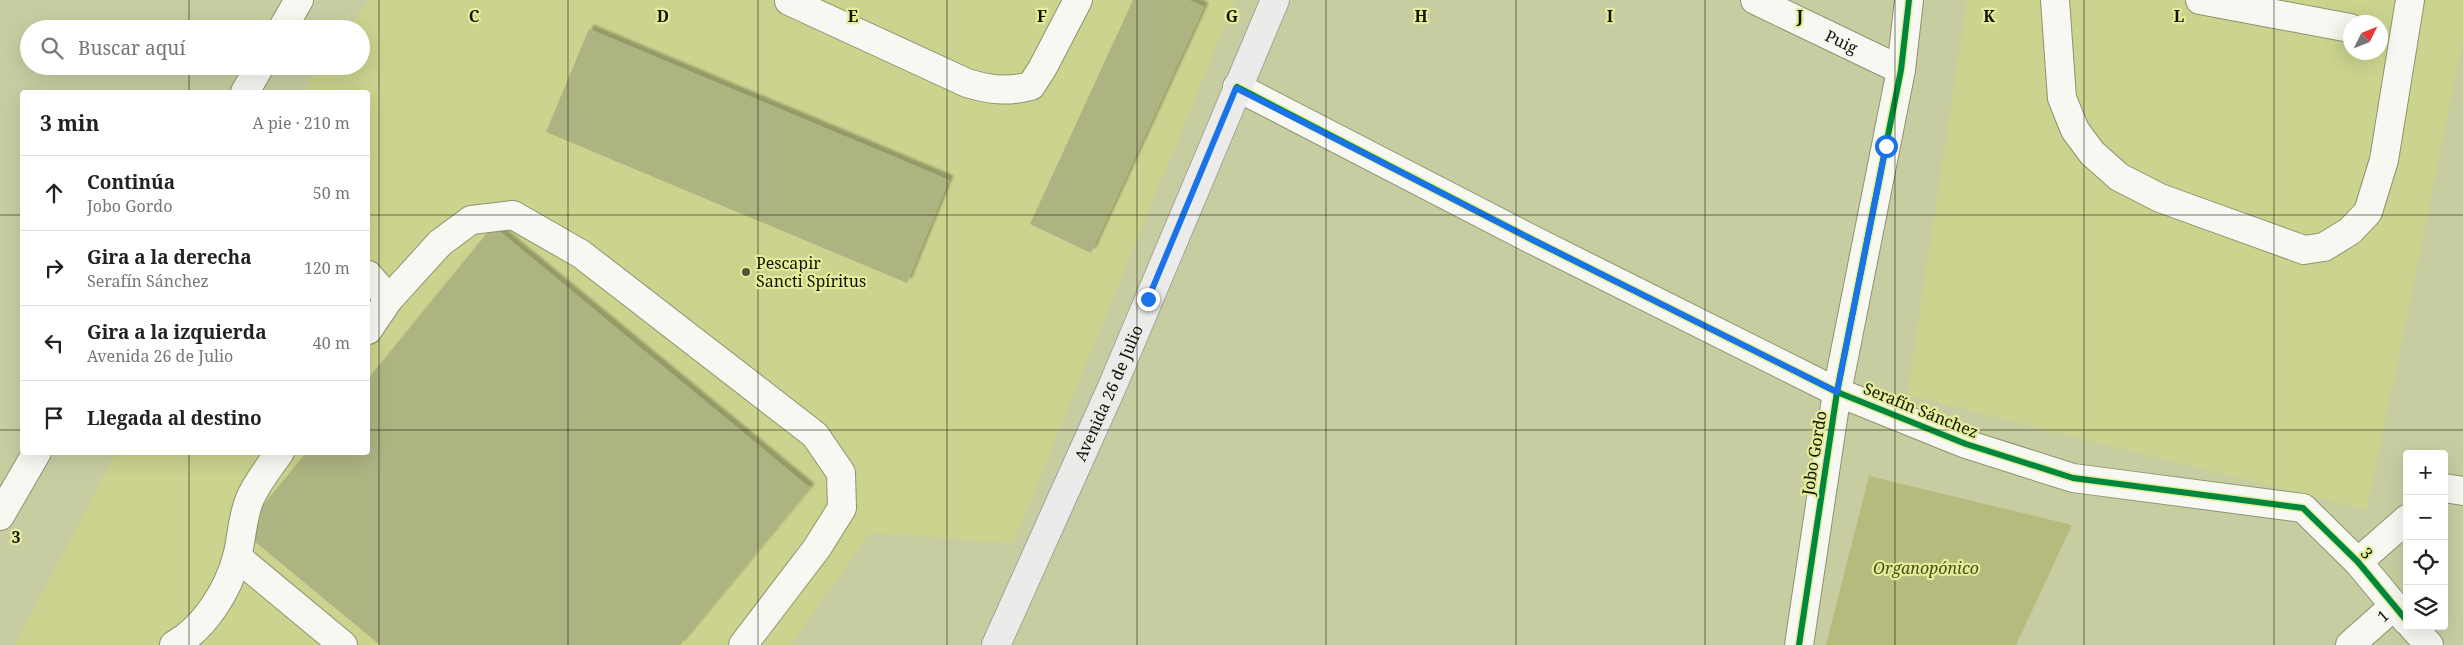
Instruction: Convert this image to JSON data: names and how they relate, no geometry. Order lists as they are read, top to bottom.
{
  "streets": {
    "main road": ["Avenida 26 de Julio"],
    "street": [
      "Puig",
      "Serafín Sánchez",
      "Jobo Gordo",
      "3",
      "1"
    ]
  },
  "crossings": [
    ["Puig", "Jobo Gordo"],
    ["Avenida 26 de Julio", "Serafín Sánchez"],
    ["Serafín Sánchez", "Jobo Gordo"],
    ["Serafín Sánchez", "3"],
    ["3", "1"]
  ],
  "parks": ["Organopónico"],
  "places": ["Pescapir Sancti Spíritus"],
  "north": "top right",
  "page": {
    "search": "Buscar aquí",
    "heading": ["3 min", "A pie · 210 m"],
    "list": [
      ["Continúa", "Jobo Gordo", "50 m"],
      ["Gira a la derecha", "Serafín Sánchez", "120 m"],
      ["Gira a la izquierda", "Avenida 26 de Julio", "40 m"],
      "Llegada al destino"
    ],
    "map_buttons": ["+", "−"]
  },
  "grid": {
    "columns": [
      "C",
      "D",
      "E",
      "F",
      "G",
      "H",
      "I",
      "J",
      "K",
      "L"
    ],
    "rows": ["3"]
  }
}
